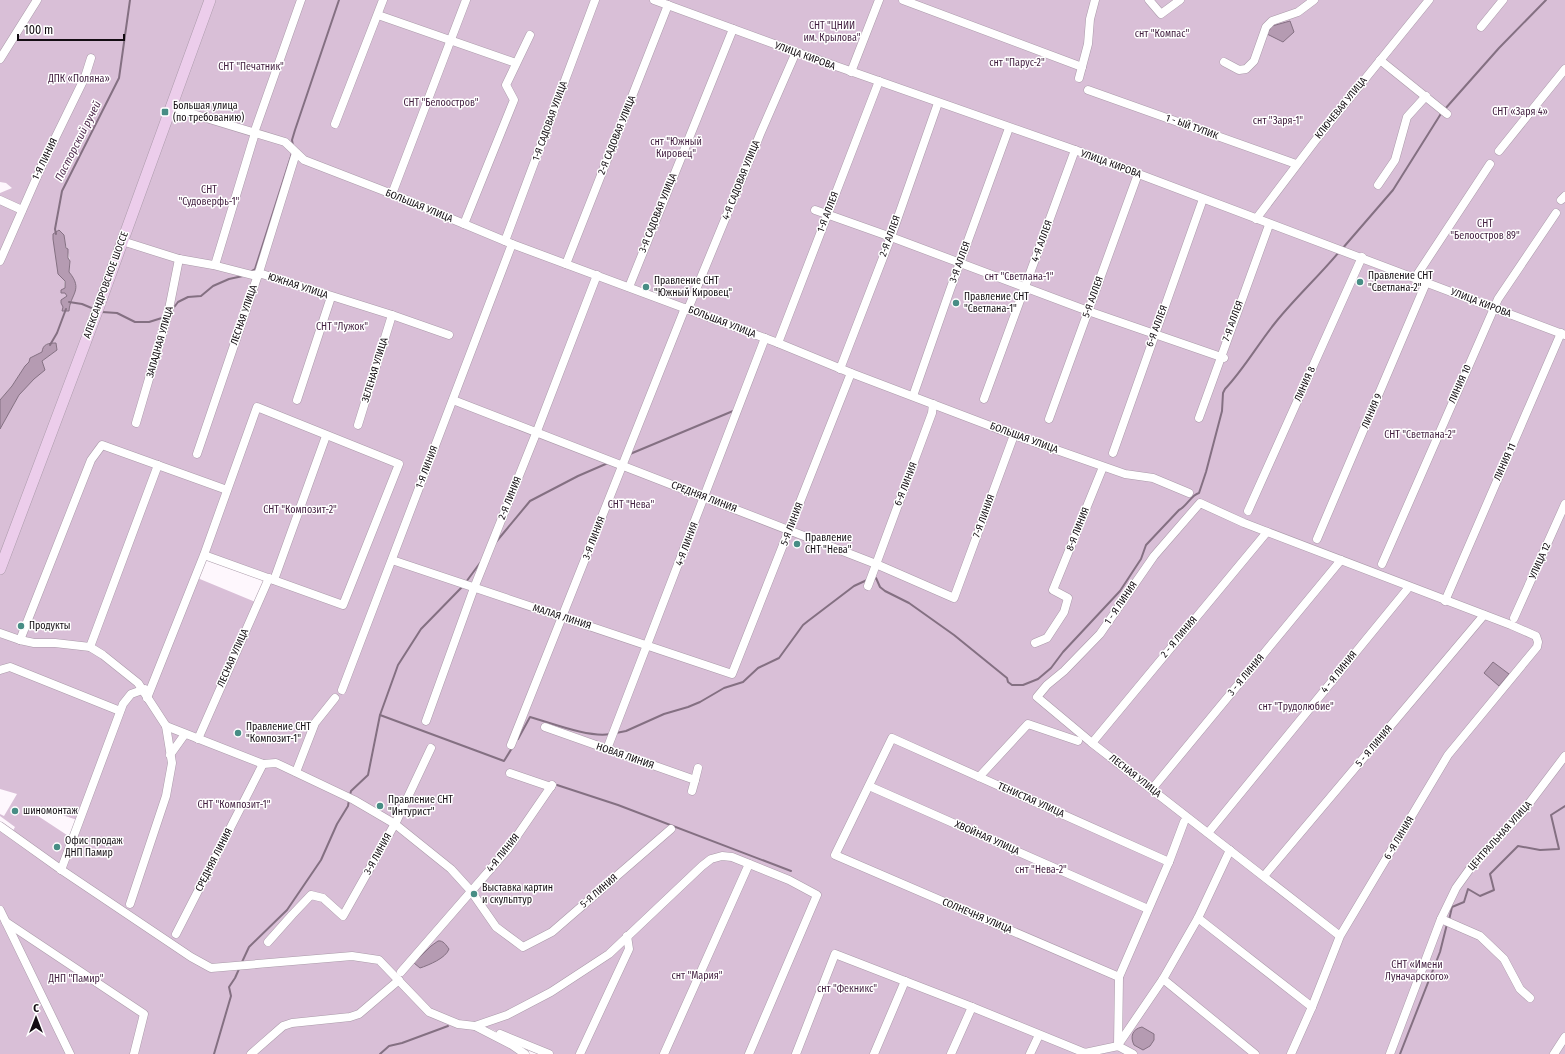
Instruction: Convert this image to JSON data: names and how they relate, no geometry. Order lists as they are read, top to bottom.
{
  "streets": {
    "street": [
      "УЛИЦА КИРОВА",
      "КЛЮЧЕВАЯ УЛИЦА",
      "1-Я САДОВАЯ УЛИЦА",
      "1 - ЫЙ ТУПИК",
      "2-Я САДОВАЯ УЛИЦА",
      "1-Я ЛИНИЯ",
      "4-Я САДОВАЯ УЛИЦА",
      "БОЛЬШАЯ УЛИЦА",
      "1-Я АЛЛЕЯ",
      "3-Я САДОВАЯ УЛИЦА",
      "2-Я АЛЛЕЯ",
      "4-Я АЛЛЕЯ",
      "3-Я АЛЛЕЯ",
      "АЛЕКСАНДРОВСКОЕ ШОССЕ",
      "ЮЖНАЯ УЛИЦА",
      "5-Я АЛЛЕЯ",
      "ЛЕСНАЯ УЛИЦА",
      "7-Я АЛЛЕЯ",
      "6-Я АЛЛЕЯ",
      "ЗАПАДНАЯ УЛИЦА",
      "ЗЕЛЕНАЯ УЛИЦА",
      "ЛИНИЯ 8",
      "ЛИНИЯ 10",
      "ЛИНИЯ 9",
      "ЛИНИЯ 11",
      "6-Я ЛИНИЯ",
      "СРЕДНЯЯ ЛИНИЯ",
      "2-Я ЛИНИЯ",
      "7-Я ЛИНИЯ",
      "5-Я ЛИНИЯ",
      "8-Я ЛИНИЯ",
      "3-Я ЛИНИЯ",
      "4-Я ЛИНИЯ",
      "УЛИЦА 12",
      "1 - Я ЛИНИЯ",
      "МАЛАЯ ЛИНИЯ",
      "2 - Я ЛИНИЯ",
      "4 - Я ЛИНИЯ",
      "3 - Я ЛИНИЯ",
      "5 - Я ЛИНИЯ",
      "НОВАЯ ЛИНИЯ",
      "ТЕНИСТАЯ УЛИЦА",
      "ЦЕНТРАЛЬНАЯ УЛИЦА",
      "ХВОЙНАЯ УЛИЦА",
      "6 -Я ЛИНИЯ",
      "СОЛНЕЧНЯ УЛИЦА"
    ]
  },
  "crossings": [
    ["УЛИЦА КИРОВА", "КЛЮЧЕВАЯ УЛИЦА"],
    ["УЛИЦА КИРОВА", "2-Я САДОВАЯ УЛИЦА"],
    ["УЛИЦА КИРОВА", "4-Я САДОВАЯ УЛИЦА"],
    ["УЛИЦА КИРОВА", "1-Я АЛЛЕЯ"],
    ["УЛИЦА КИРОВА", "3-Я САДОВАЯ УЛИЦА"],
    ["УЛИЦА КИРОВА", "2-Я АЛЛЕЯ"],
    ["УЛИЦА КИРОВА", "4-Я АЛЛЕЯ"],
    ["УЛИЦА КИРОВА", "3-Я АЛЛЕЯ"],
    ["УЛИЦА КИРОВА", "5-Я АЛЛЕЯ"],
    ["УЛИЦА КИРОВА", "7-Я АЛЛЕЯ"],
    ["УЛИЦА КИРОВА", "6-Я АЛЛЕЯ"],
    ["УЛИЦА КИРОВА", "ЛИНИЯ 8"],
    ["УЛИЦА КИРОВА", "ЛИНИЯ 10"],
    ["УЛИЦА КИРОВА", "ЛИНИЯ 9"],
    ["УЛИЦА КИРОВА", "ЛИНИЯ 11"],
    ["КЛЮЧЕВАЯ УЛИЦА", "1 - ЫЙ ТУПИК"],
    ["1-Я САДОВАЯ УЛИЦА", "1-Я ЛИНИЯ"],
    ["1-Я САДОВАЯ УЛИЦА", "БОЛЬШАЯ УЛИЦА"],
    ["2-Я САДОВАЯ УЛИЦА", "БОЛЬШАЯ УЛИЦА"],
    ["1-Я ЛИНИЯ", "БОЛЬШАЯ УЛИЦА"],
    ["1-Я ЛИНИЯ", "СРЕДНЯЯ ЛИНИЯ"],
    ["1-Я ЛИНИЯ", "МАЛАЯ ЛИНИЯ"],
    ["4-Я САДОВАЯ УЛИЦА", "БОЛЬШАЯ УЛИЦА"],
    ["4-Я САДОВАЯ УЛИЦА", "3-Я ЛИНИЯ"],
    ["БОЛЬШАЯ УЛИЦА", "1-Я АЛЛЕЯ"],
    ["БОЛЬШАЯ УЛИЦА", "3-Я САДОВАЯ УЛИЦА"],
    ["БОЛЬШАЯ УЛИЦА", "2-Я АЛЛЕЯ"],
    ["БОЛЬШАЯ УЛИЦА", "3-Я АЛЛЕЯ"],
    ["БОЛЬШАЯ УЛИЦА", "ЛЕСНАЯ УЛИЦА"],
    ["БОЛЬШАЯ УЛИЦА", "6-Я ЛИНИЯ"],
    ["БОЛЬШАЯ УЛИЦА", "2-Я ЛИНИЯ"],
    ["БОЛЬШАЯ УЛИЦА", "7-Я ЛИНИЯ"],
    ["БОЛЬШАЯ УЛИЦА", "5-Я ЛИНИЯ"],
    ["БОЛЬШАЯ УЛИЦА", "8-Я ЛИНИЯ"],
    ["БОЛЬШАЯ УЛИЦА", "3-Я ЛИНИЯ"],
    ["БОЛЬШАЯ УЛИЦА", "4-Я ЛИНИЯ"],
    ["АЛЕКСАНДРОВСКОЕ ШОССЕ", "ЮЖНАЯ УЛИЦА"],
    ["ЮЖНАЯ УЛИЦА", "ЛЕСНАЯ УЛИЦА"],
    ["ЮЖНАЯ УЛИЦА", "ЗАПАДНАЯ УЛИЦА"],
    ["ЮЖНАЯ УЛИЦА", "ЗЕЛЕНАЯ УЛИЦА"],
    ["ЛЕСНАЯ УЛИЦА", "1 - Я ЛИНИЯ"],
    ["ЛЕСНАЯ УЛИЦА", "2 - Я ЛИНИЯ"],
    ["ЛЕСНАЯ УЛИЦА", "4 - Я ЛИНИЯ"],
    ["ЛЕСНАЯ УЛИЦА", "3 - Я ЛИНИЯ"],
    ["ЛЕСНАЯ УЛИЦА", "5 - Я ЛИНИЯ"],
    ["ЛЕСНАЯ УЛИЦА", "ТЕНИСТАЯ УЛИЦА"],
    ["ЛЕСНАЯ УЛИЦА", "6 -Я ЛИНИЯ"],
    ["6-Я ЛИНИЯ", "СРЕДНЯЯ ЛИНИЯ"],
    ["СРЕДНЯЯ ЛИНИЯ", "2-Я ЛИНИЯ"],
    ["СРЕДНЯЯ ЛИНИЯ", "7-Я ЛИНИЯ"],
    ["СРЕДНЯЯ ЛИНИЯ", "5-Я ЛИНИЯ"],
    ["СРЕДНЯЯ ЛИНИЯ", "3-Я ЛИНИЯ"],
    ["СРЕДНЯЯ ЛИНИЯ", "4-Я ЛИНИЯ"],
    ["2-Я ЛИНИЯ", "МАЛАЯ ЛИНИЯ"],
    ["5-Я ЛИНИЯ", "4-Я ЛИНИЯ"],
    ["5-Я ЛИНИЯ", "МАЛАЯ ЛИНИЯ"],
    ["3-Я ЛИНИЯ", "МАЛАЯ ЛИНИЯ"],
    ["4-Я ЛИНИЯ", "МАЛАЯ ЛИНИЯ"],
    ["4-Я ЛИНИЯ", "НОВАЯ ЛИНИЯ"],
    ["1 - Я ЛИНИЯ", "2 - Я ЛИНИЯ"],
    ["5 - Я ЛИНИЯ", "6 -Я ЛИНИЯ"],
    ["ТЕНИСТАЯ УЛИЦА", "ХВОЙНАЯ УЛИЦА"],
    ["ТЕНИСТАЯ УЛИЦА", "СОЛНЕЧНЯ УЛИЦА"],
    ["ХВОЙНАЯ УЛИЦА", "СОЛНЕЧНЯ УЛИЦА"]
  ],
  "water": ["Пасторский ручей"],
  "parks": [
    "СНТ \"ЦНИИ им. Крылова\"",
    "снт \"Компас\"",
    "снт \"Парус-2\"",
    "СНТ \"Печатник\"",
    "ДПК «Поляна»",
    "СНТ \"Белоостров\"",
    "СНТ «Заря 4»",
    "снт \"Заря-1\"",
    "снт \"Южный Кировец\"",
    "СНТ \"Судоверфь-1\"",
    "СНТ \"Белоостров 89\"",
    "снт \"Светлана-1\"",
    "СНТ \"Лужок\"",
    "СНТ \"Светлана-2\"",
    "СНТ \"Нева\"",
    "СНТ \"Композит-2\"",
    "снт \"Трудолюбие\"",
    "СНТ \"Композит-1\"",
    "снт \"Нева-2\"",
    "СНТ «Имени Луначарского»",
    "снт \"Мария\"",
    "ДНП \"Памир\"",
    "снт \"Фекникс\""
  ],
  "places": {
    "transit": ["Большая улица (по требованию)"],
    "other": [
      "Правление СНТ \"Светлана-2\"",
      "Правление СНТ \"Южный Кировец\"",
      "Правление СНТ \"Светлана-1\"",
      "Правление СНТ \"Нева\"",
      "Продукты",
      "Правление СНТ \"Композит-1\"",
      "Правление СНТ \"Интурист\"",
      "шиномонтаж",
      "Офис продаж ДНП Памир",
      "Выставка картин и скульптур"
    ]
  },
  "scale_bar": "100 m",
  "north": "top"
}
